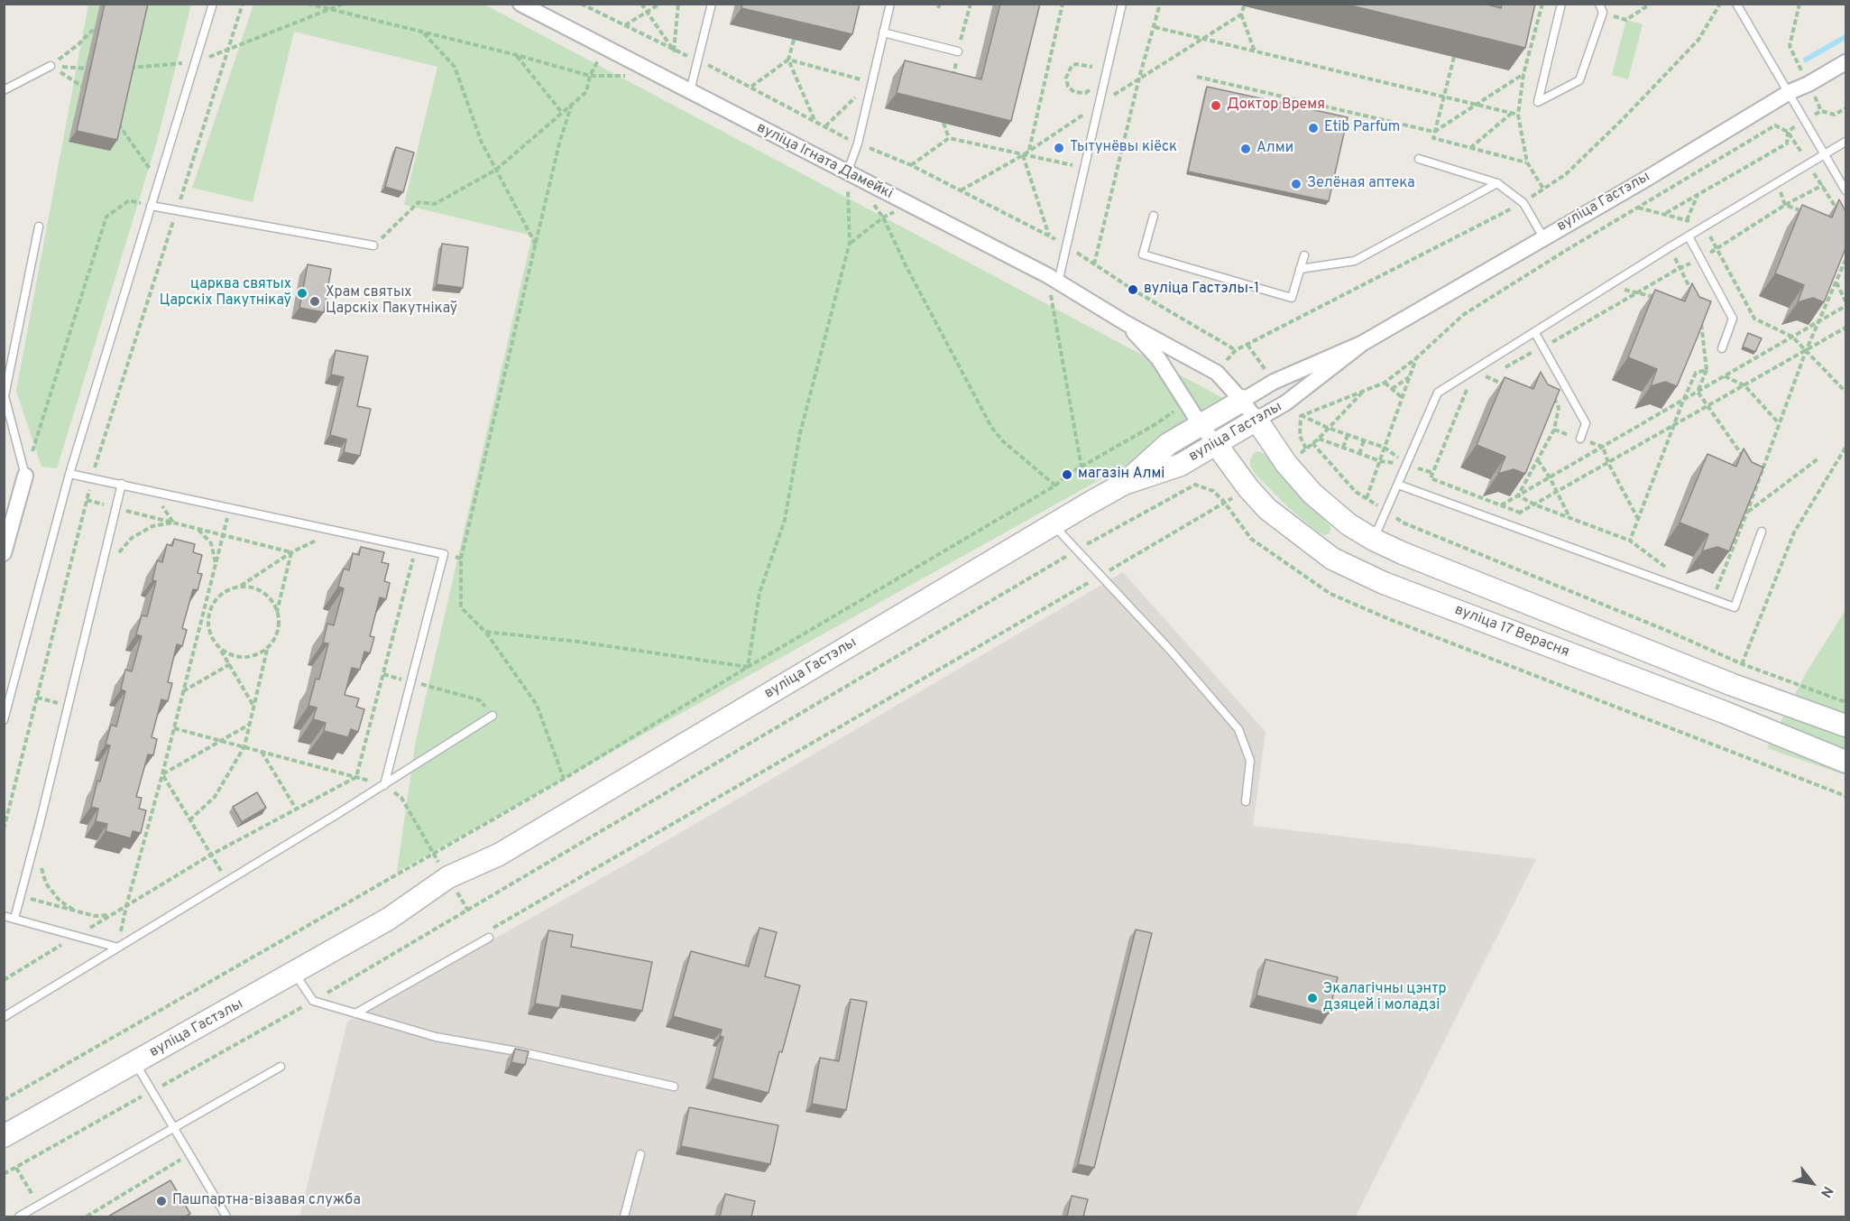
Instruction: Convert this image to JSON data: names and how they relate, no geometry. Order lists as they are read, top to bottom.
{
  "streets": {
    "main road": ["вуліца Гастэлы", "вуліца 17 Верасня"],
    "street": ["вуліца Ігната Дамейкі"]
  },
  "crossings": [
    ["вуліца Ігната Дамейкі", "вуліца Гастэлы"],
    ["вуліца Ігната Дамейкі", "вуліца 17 Верасня"],
    ["вуліца Гастэлы", "вуліца 17 Верасня"]
  ],
  "places": [
    "Доктор Время",
    "Etib Parfum",
    "Тытунёвы кіёск",
    "Алми",
    "Зелёная аптека",
    "вуліца Гастэлы-1",
    "царква святых Царскіх Пакутнікаў",
    "Храм святых Царскіх Пакутнікаў",
    "магазін Алмі",
    "Экалагічны цэнтр дзяцей і моладзі",
    "Пашпартна-візавая служба"
  ],
  "north": "bottom right"
}
